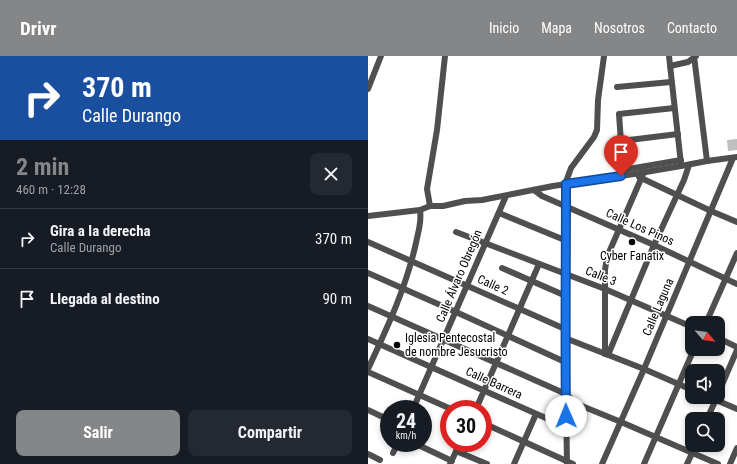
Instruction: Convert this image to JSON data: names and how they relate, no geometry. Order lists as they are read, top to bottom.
{
  "streets": {
    "street": [
      "Calle Los Pinos",
      "Calle Álvaro Obregón",
      "Calle 3",
      "Calle 2",
      "Calle Laguna",
      "Calle Barrera"
    ]
  },
  "crossings": [
    ["Calle Los Pinos", "Calle Laguna"],
    ["Calle Álvaro Obregón", "Calle 3"],
    ["Calle Álvaro Obregón", "Calle 2"],
    ["Calle Álvaro Obregón", "Calle Barrera"],
    ["Calle 3", "Calle Laguna"]
  ],
  "places": ["Cyber Fanatix", "Iglesia Pentecostal de nombre Jesucristo"],
  "north": "bottom right",
  "page": {
    "header": "Drivr",
    "nav": [
      "Inicio",
      "Mapa",
      "Nosotros",
      "Contacto"
    ],
    "turn": ["370 m", "Calle Durango"],
    "heading": ["2 min", "460 m · 12:28"],
    "list": [
      {
        "name": "Gira a la derecha",
        "note": "Calle Durango",
        "value": "370 m"
      },
      {
        "name": "Llegada al destino",
        "value": "90 m"
      }
    ],
    "speed": "24 km/h",
    "limit": "30",
    "buttons": ["Salir", "Compartir"]
  }
}
